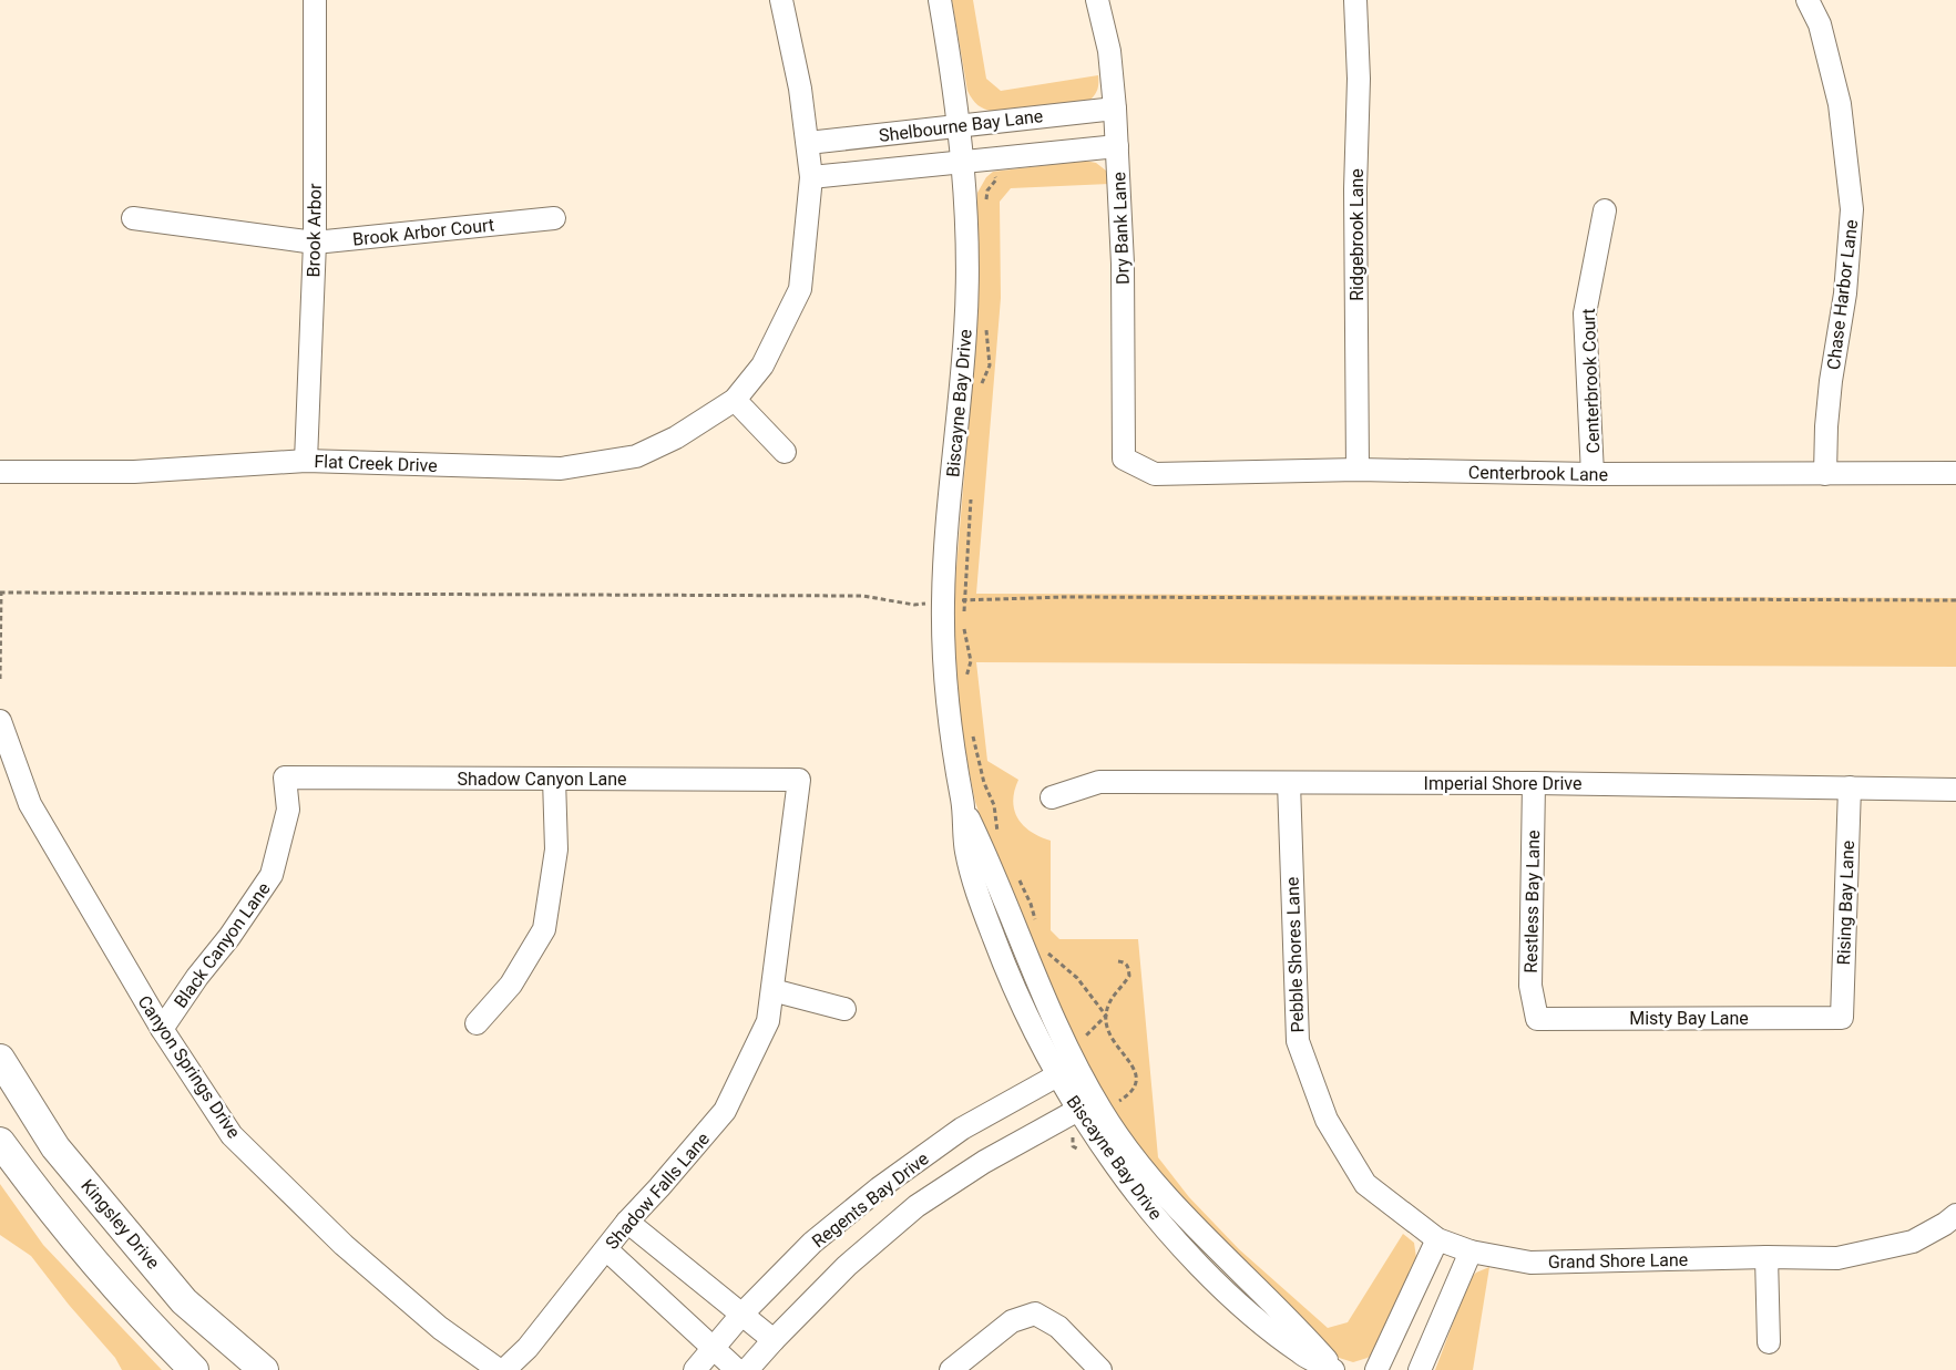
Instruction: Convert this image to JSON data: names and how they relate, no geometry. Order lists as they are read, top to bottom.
{
  "streets": {
    "main road": ["Kingsley Drive"],
    "street": [
      "Shelbourne Bay Lane",
      "Dry Bank Lane",
      "Brook Arbor",
      "Brook Arbor Court",
      "Ridgebrook Lane",
      "Chase Harbor Lane",
      "Centerbrook Court",
      "Biscayne Bay Drive",
      "Flat Creek Drive",
      "Centerbrook Lane",
      "Shadow Canyon Lane",
      "Imperial Shore Drive",
      "Restless Bay Lane",
      "Rising Bay Lane",
      "Black Canyon Lane",
      "Pebble Shores Lane",
      "Misty Bay Lane",
      "Canyon Springs Drive",
      "Shadow Falls Lane",
      "Regents Bay Drive",
      "Grand Shore Lane"
    ]
  },
  "crossings": [
    ["Shelbourne Bay Lane", "Dry Bank Lane"],
    ["Shelbourne Bay Lane", "Biscayne Bay Drive"],
    ["Shelbourne Bay Lane", "Flat Creek Drive"],
    ["Dry Bank Lane", "Centerbrook Lane"],
    ["Brook Arbor", "Brook Arbor Court"],
    ["Brook Arbor", "Flat Creek Drive"],
    ["Ridgebrook Lane", "Centerbrook Lane"],
    ["Chase Harbor Lane", "Centerbrook Lane"],
    ["Centerbrook Court", "Centerbrook Lane"],
    ["Biscayne Bay Drive", "Regents Bay Drive"],
    ["Shadow Canyon Lane", "Black Canyon Lane"],
    ["Shadow Canyon Lane", "Shadow Falls Lane"],
    ["Imperial Shore Drive", "Restless Bay Lane"],
    ["Imperial Shore Drive", "Rising Bay Lane"],
    ["Imperial Shore Drive", "Pebble Shores Lane"],
    ["Restless Bay Lane", "Misty Bay Lane"],
    ["Rising Bay Lane", "Misty Bay Lane"],
    ["Black Canyon Lane", "Canyon Springs Drive"],
    ["Pebble Shores Lane", "Grand Shore Lane"]
  ]
}
